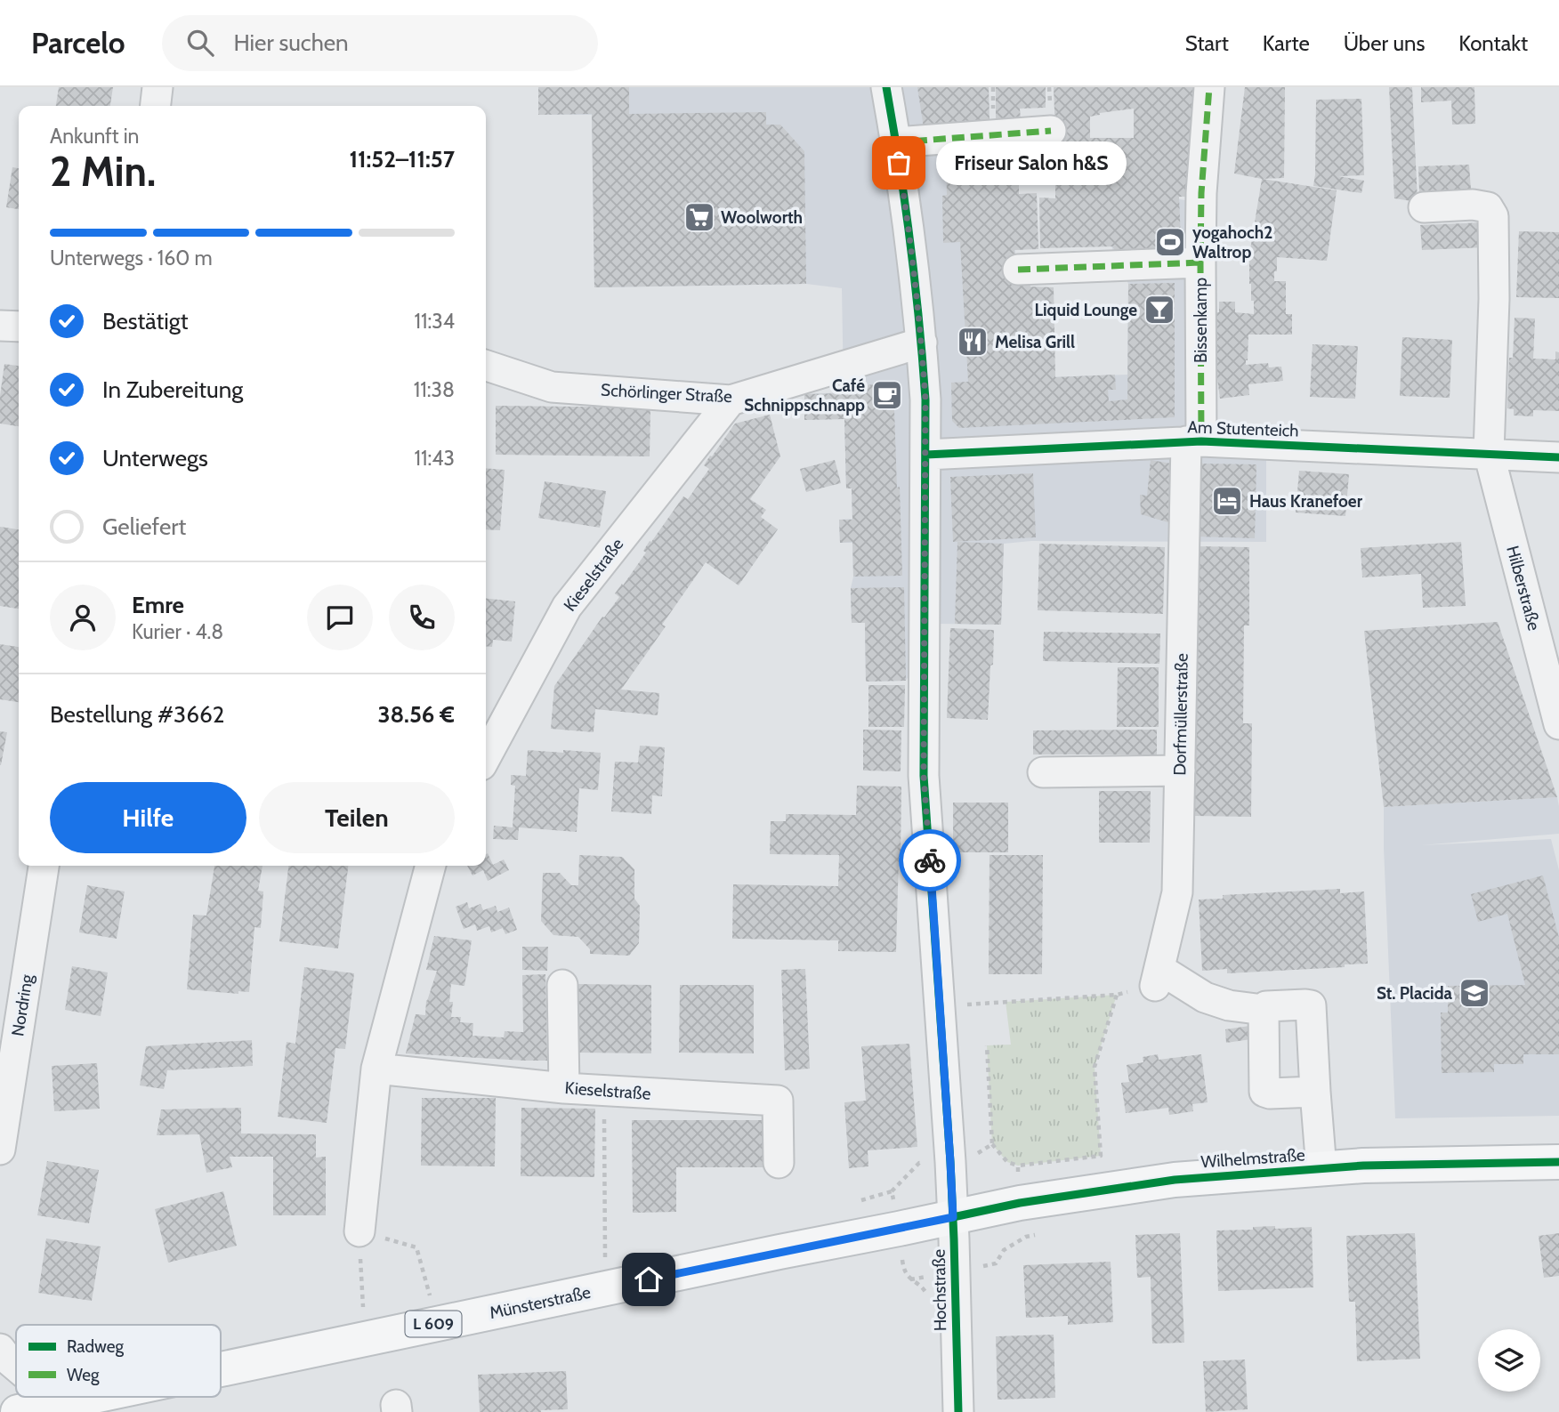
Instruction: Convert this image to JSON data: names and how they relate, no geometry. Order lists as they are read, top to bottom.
{
  "streets": {
    "main road": ["Wilhelmstraße", "Münsterstraße", "L 609"],
    "street": [
      "Bissenkamp",
      "Schörlinger Straße",
      "Am Stutenteich",
      "Kieselstraße",
      "Hilberstraße",
      "Dorfmüllerstraße",
      "Nordring",
      "Hochstraße"
    ]
  },
  "crossings": [
    ["Bissenkamp", "Am Stutenteich"],
    ["Bissenkamp", "Dorfmüllerstraße"],
    ["Schörlinger Straße", "Kieselstraße"],
    ["Schörlinger Straße", "Hochstraße"],
    ["Am Stutenteich", "Hilberstraße"],
    ["Am Stutenteich", "Dorfmüllerstraße"],
    ["Am Stutenteich", "Hochstraße"],
    ["Wilhelmstraße", "Hochstraße"],
    ["Wilhelmstraße", "Münsterstraße"],
    ["Hochstraße", "Münsterstraße"]
  ],
  "places": {
    "other": ["Friseur Salon h&S"],
    "supermarket": ["Woolworth"],
    "sports": ["yogahoch2 Waltrop"],
    "bar": ["Liquid Lounge"],
    "restaurant": ["Melisa Grill"],
    "cafe": ["Café Schnippschnapp"],
    "hotel": ["Haus Kranefoer"],
    "school or university": ["St. Placida"]
  },
  "legend": ["Radweg", "Weg"],
  "page": {
    "header": "Parcelo",
    "search": "Hier suchen",
    "nav": [
      "Start",
      "Karte",
      "Über uns",
      "Kontakt"
    ],
    "heading": ["2 Min.", "Ankunft in", "11:52–11:57"],
    "panel": [
      "Emre",
      "Kurier · 4.8",
      "Bestellung #3662",
      "38.56 €"
    ],
    "bubble": "Friseur Salon h&S",
    "bar": "Unterwegs · 160 m",
    "list": [
      ["Bestätigt", "11:34"],
      ["In Zubereitung", "11:38"],
      ["Unterwegs", "11:43"],
      "Geliefert"
    ],
    "buttons": ["Hilfe", "Teilen"]
  }
}
